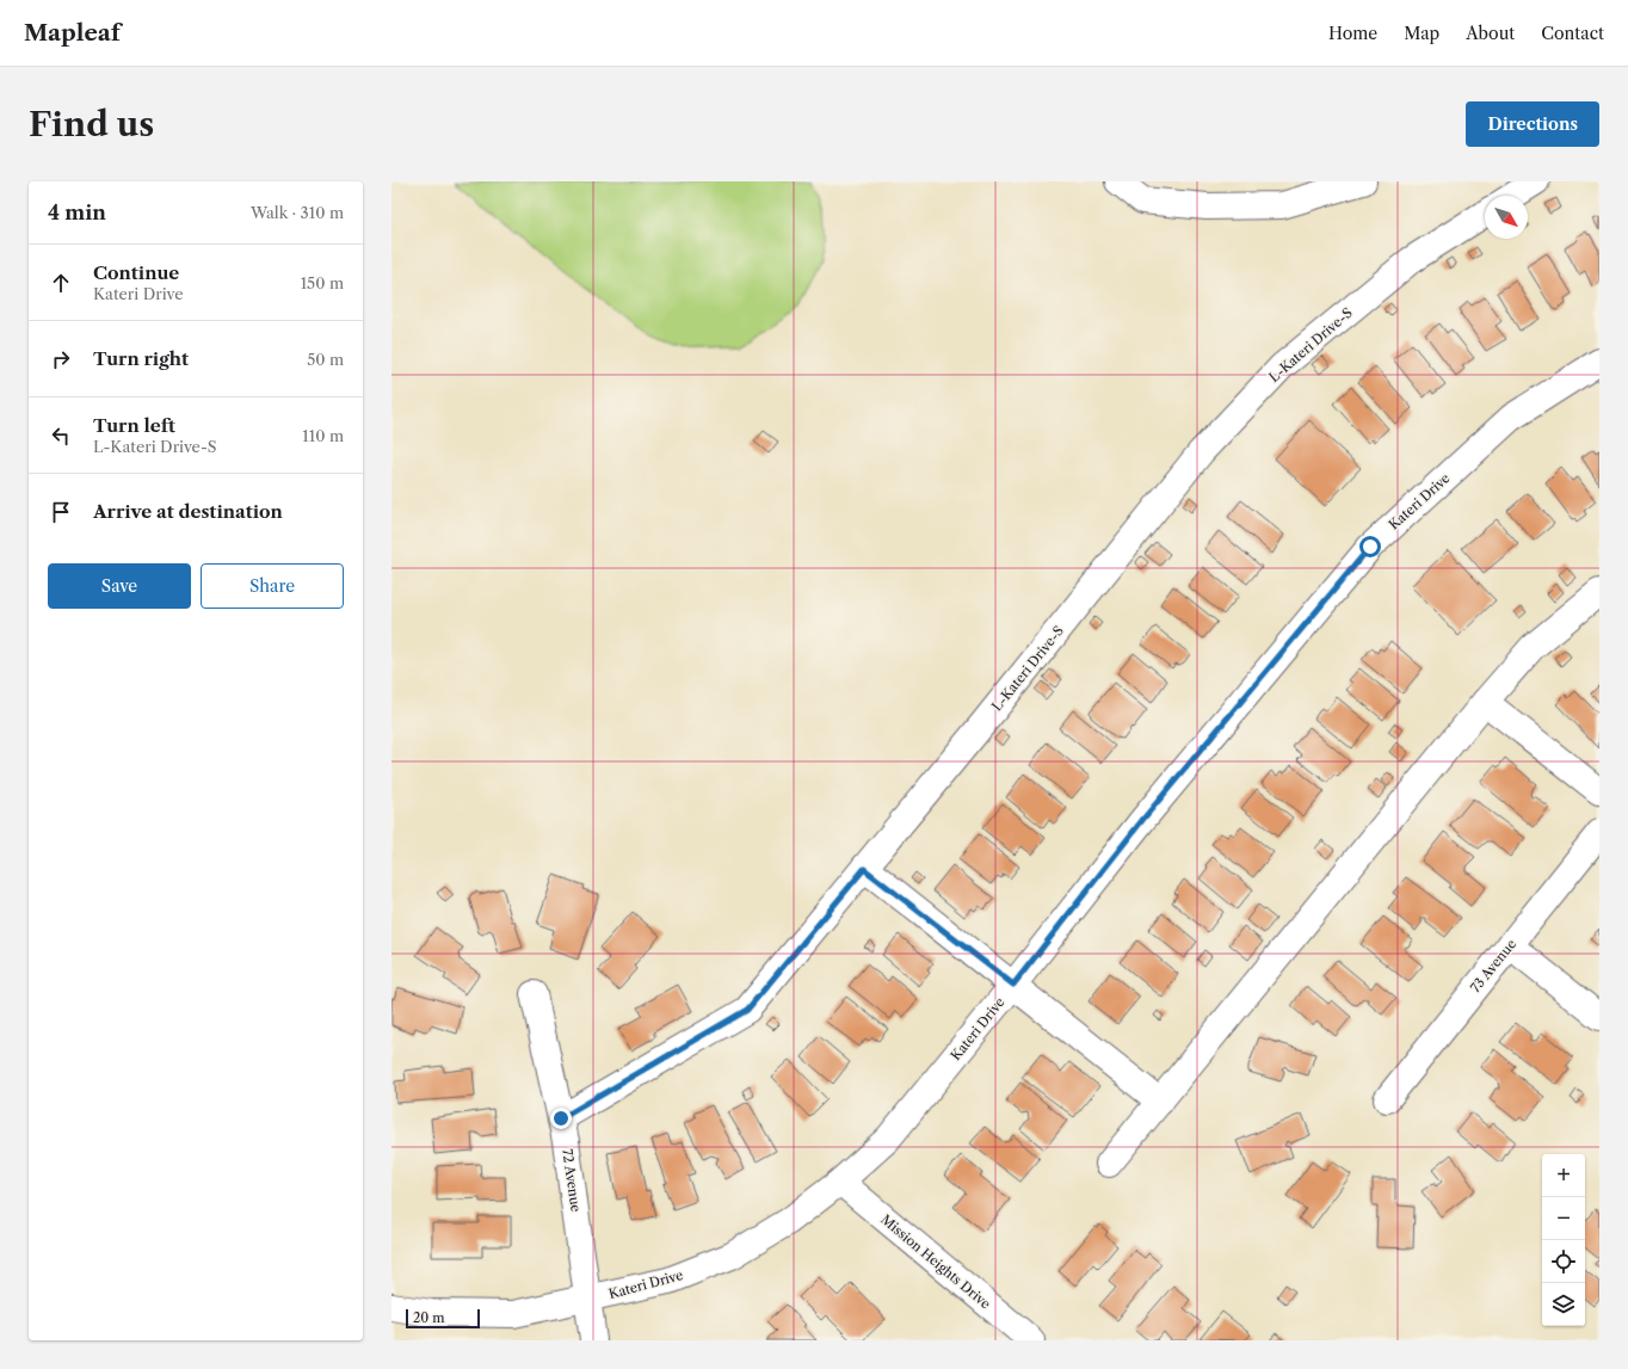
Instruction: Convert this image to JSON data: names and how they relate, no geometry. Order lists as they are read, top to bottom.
{
  "streets": {
    "street": [
      "L-Kateri Drive-S",
      "Kateri Drive",
      "73 Avenue",
      "72 Avenue",
      "Mission Heights Drive"
    ]
  },
  "crossings": [
    ["L-Kateri Drive-S", "72 Avenue"],
    ["Kateri Drive", "72 Avenue"],
    ["Kateri Drive", "Mission Heights Drive"]
  ],
  "scale_bar": "20 m",
  "north": "bottom right",
  "page": {
    "header": "Mapleaf",
    "nav": [
      "Home",
      "Map",
      "About",
      "Contact"
    ],
    "buttons": [
      "Directions",
      ["Save", "Share"]
    ],
    "title": "Find us",
    "heading": ["4 min", "Walk · 310 m"],
    "list": [
      ["Continue", "Kateri Drive", "150 m"],
      ["Turn right", "50 m"],
      ["Turn left", "L-Kateri Drive-S", "110 m"],
      "Arrive at destination"
    ],
    "map_buttons": ["+", "−"],
    "scale": "20 m"
  }
}
